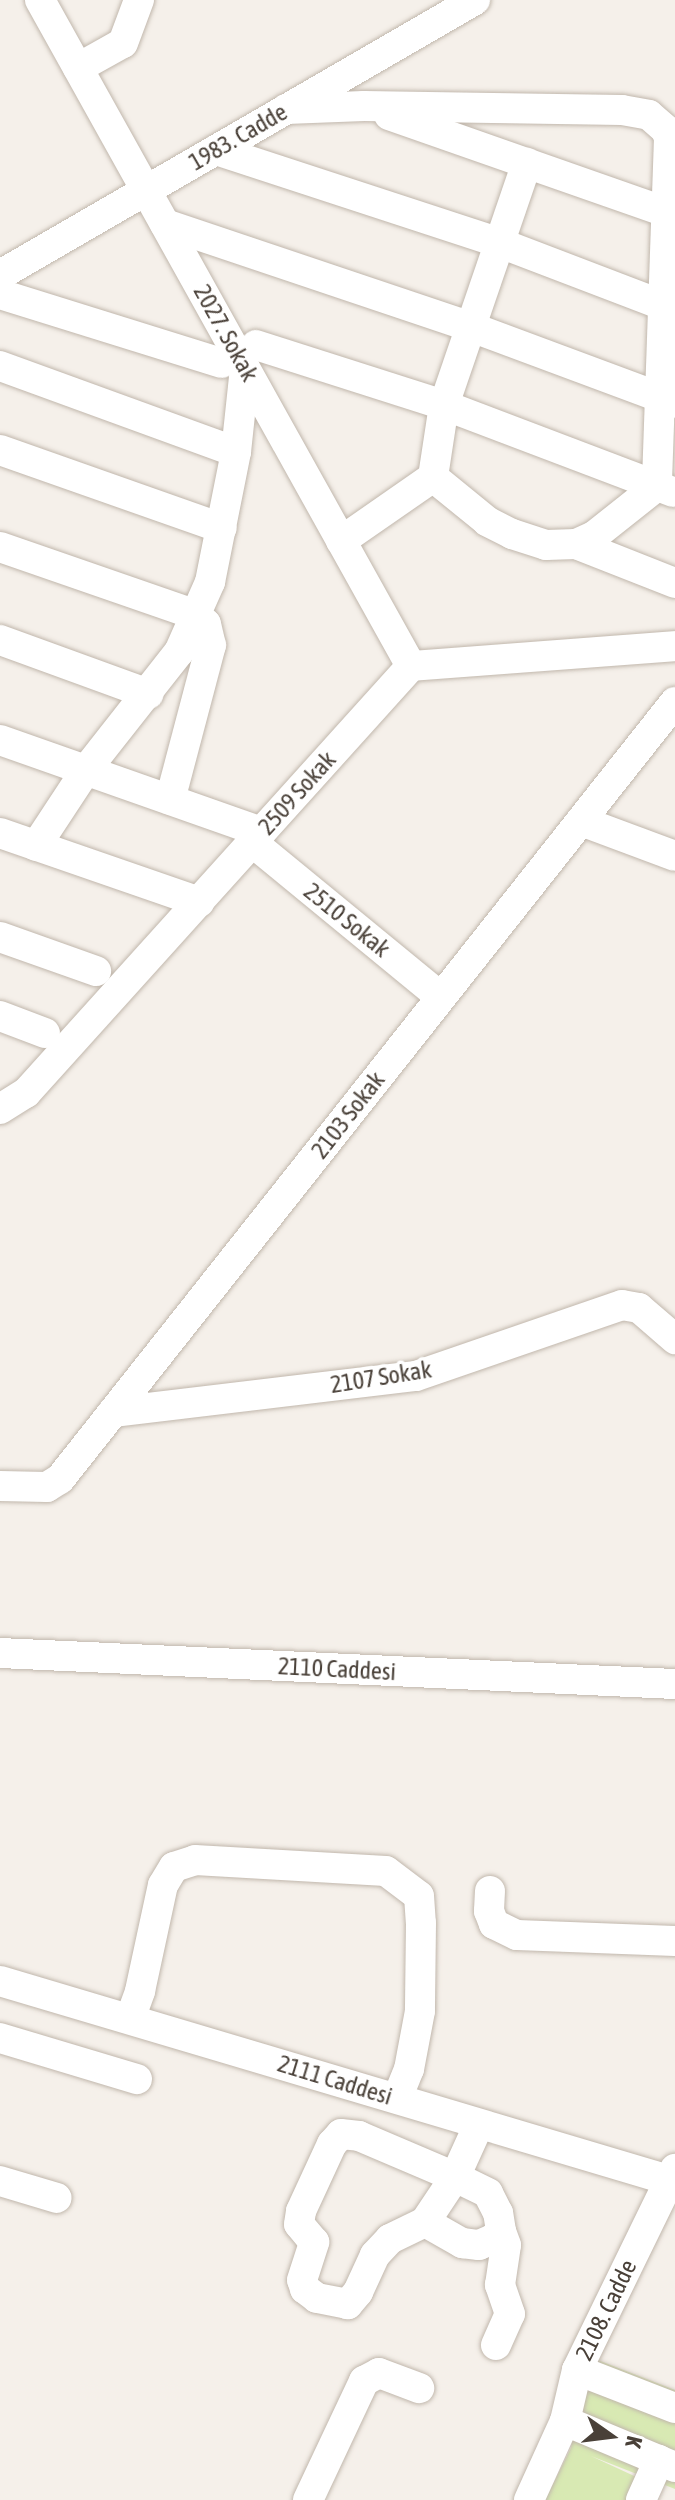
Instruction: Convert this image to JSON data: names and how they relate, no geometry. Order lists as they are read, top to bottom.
{
  "streets": {
    "street": [
      "1983. Cadde",
      "2027. Sokak",
      "2509 Sokak",
      "2510 Sokak",
      "2103 Sokak",
      "2107 Sokak",
      "2110 Caddesi",
      "2111 Caddesi",
      "2108. Cadde"
    ]
  },
  "crossings": [
    ["1983. Cadde", "2027. Sokak"],
    ["2027. Sokak", "2509 Sokak"],
    ["2509 Sokak", "2510 Sokak"],
    ["2510 Sokak", "2103 Sokak"],
    ["2103 Sokak", "2107 Sokak"],
    ["2111 Caddesi", "2108. Cadde"]
  ],
  "north": "right"
}
